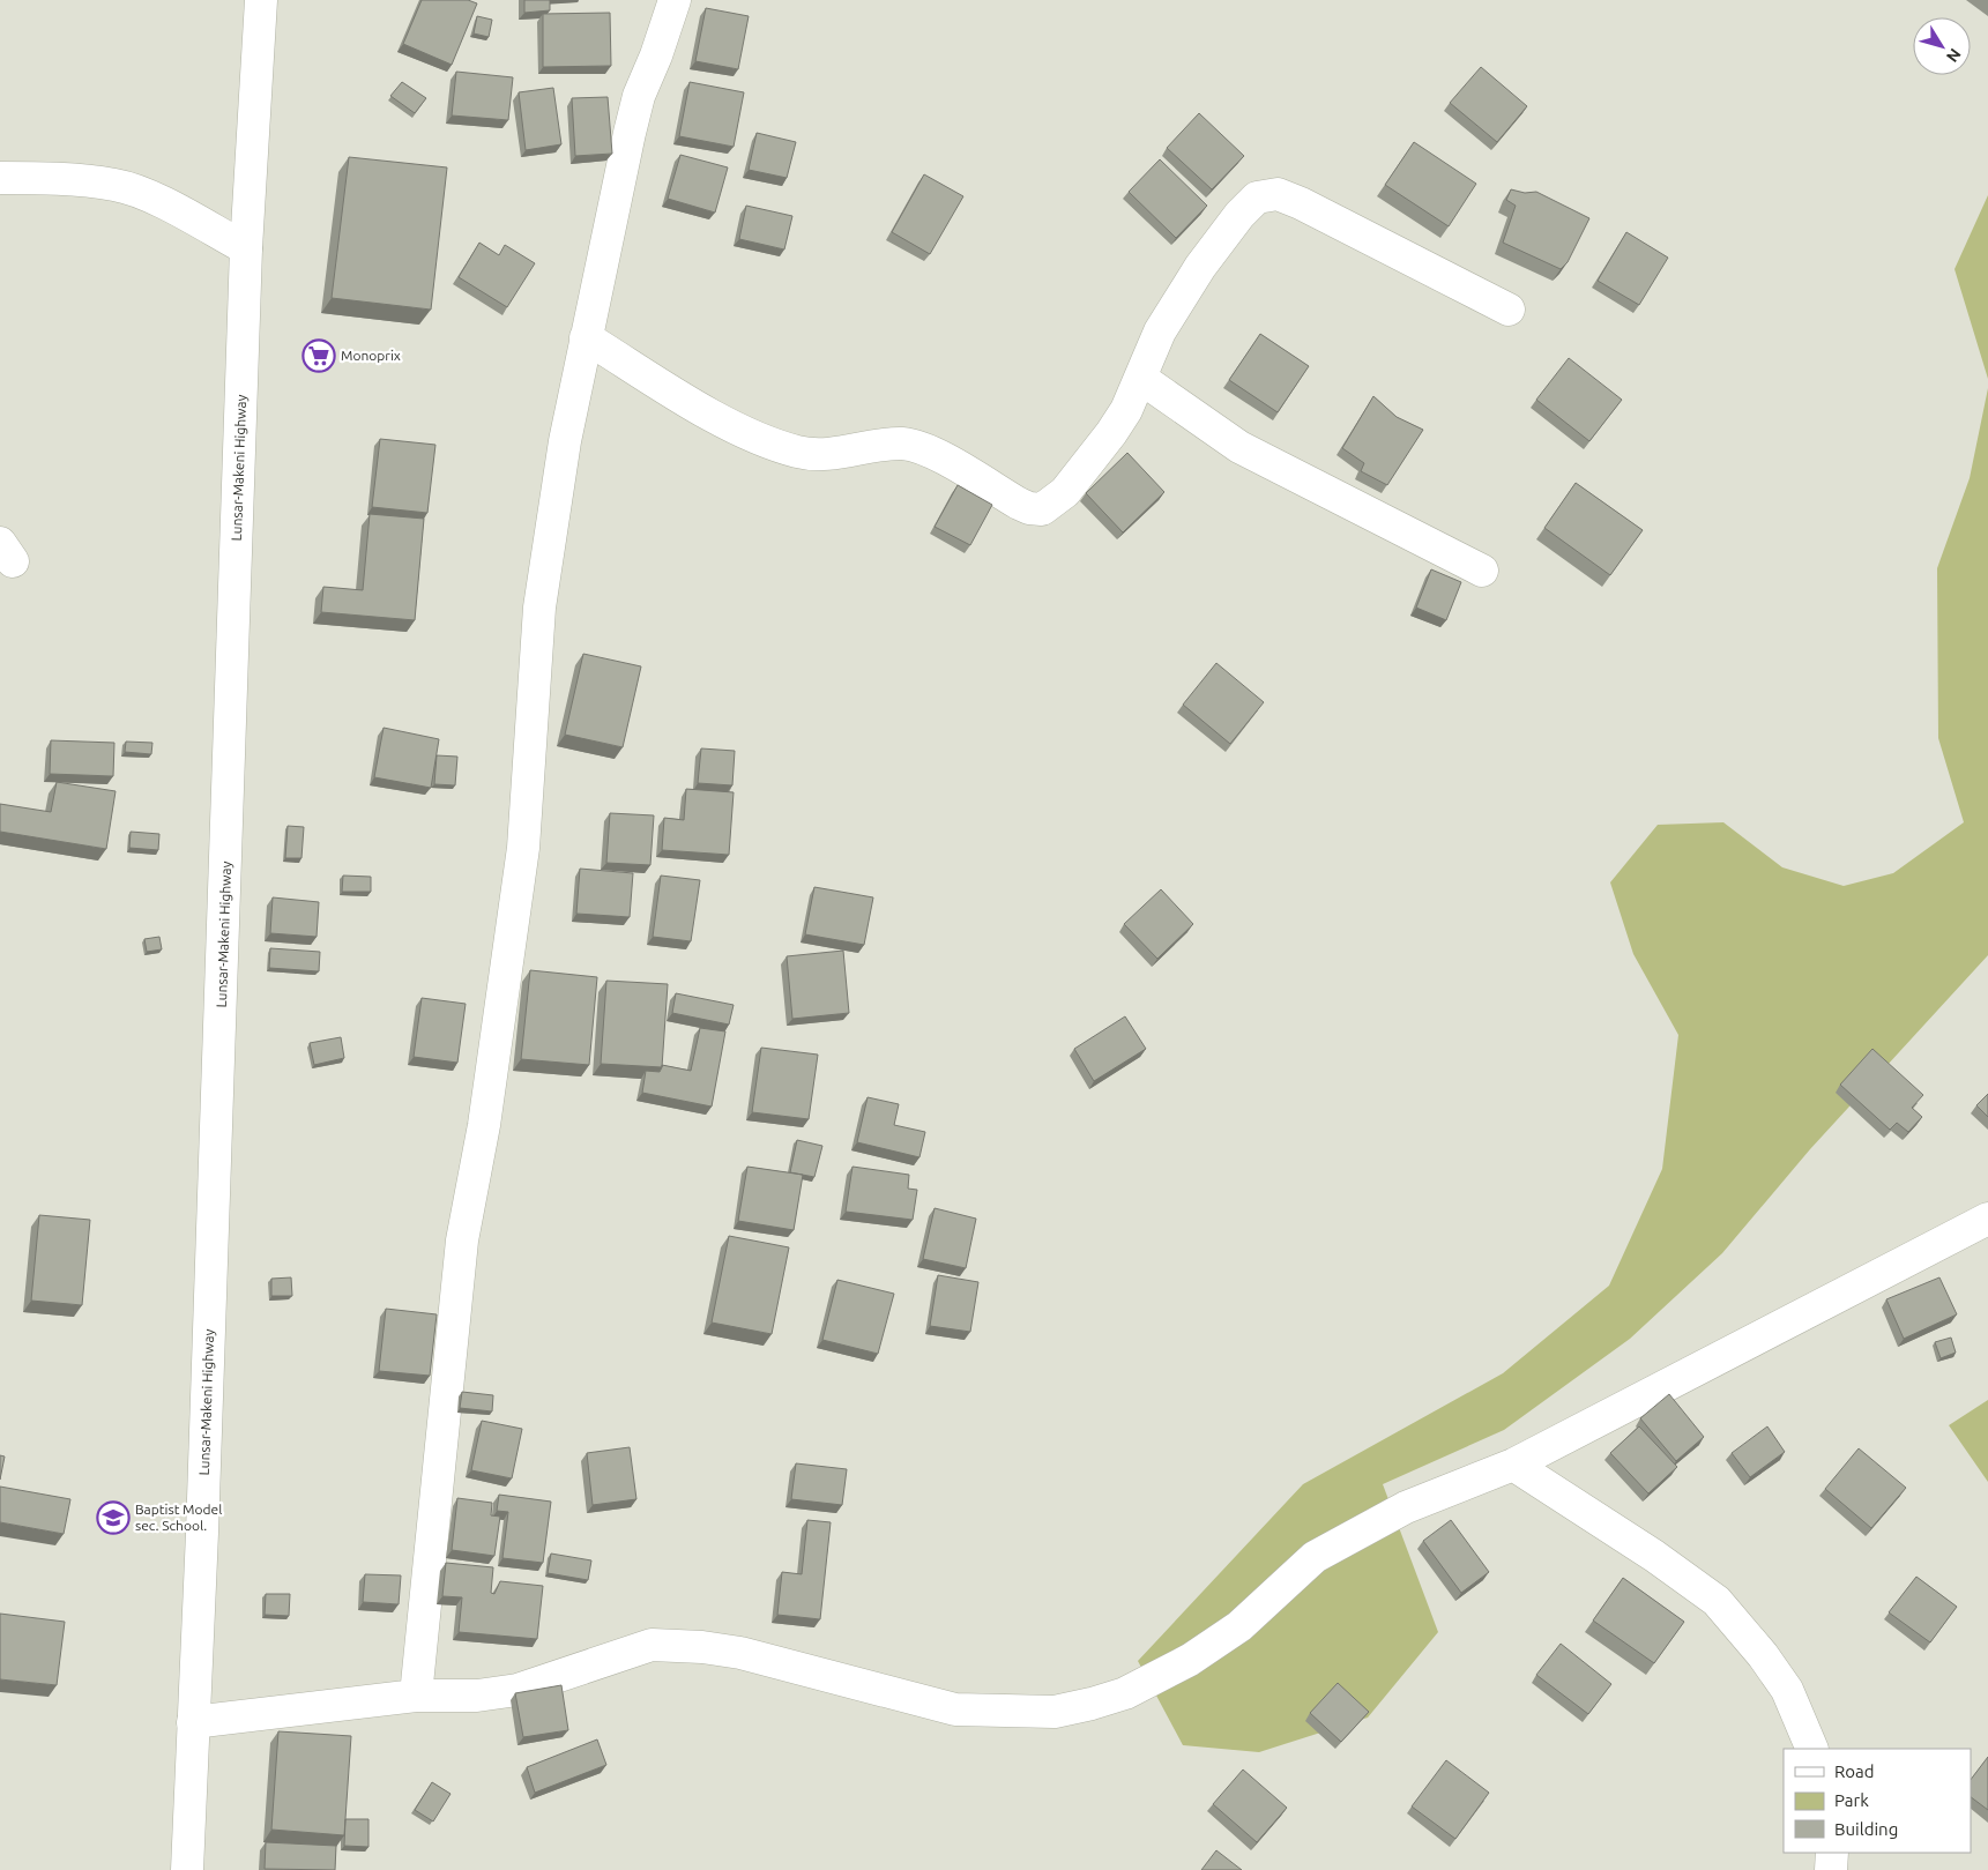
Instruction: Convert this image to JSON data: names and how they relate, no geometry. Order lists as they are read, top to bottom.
{
  "streets": {
    "street": ["Lunsar-Makeni Highway"]
  },
  "places": {
    "supermarket": ["Monoprix"],
    "school or university": ["Baptist Model sec. School."]
  },
  "legend": ["Road", "Park", "Building"],
  "north": "bottom right"
}
